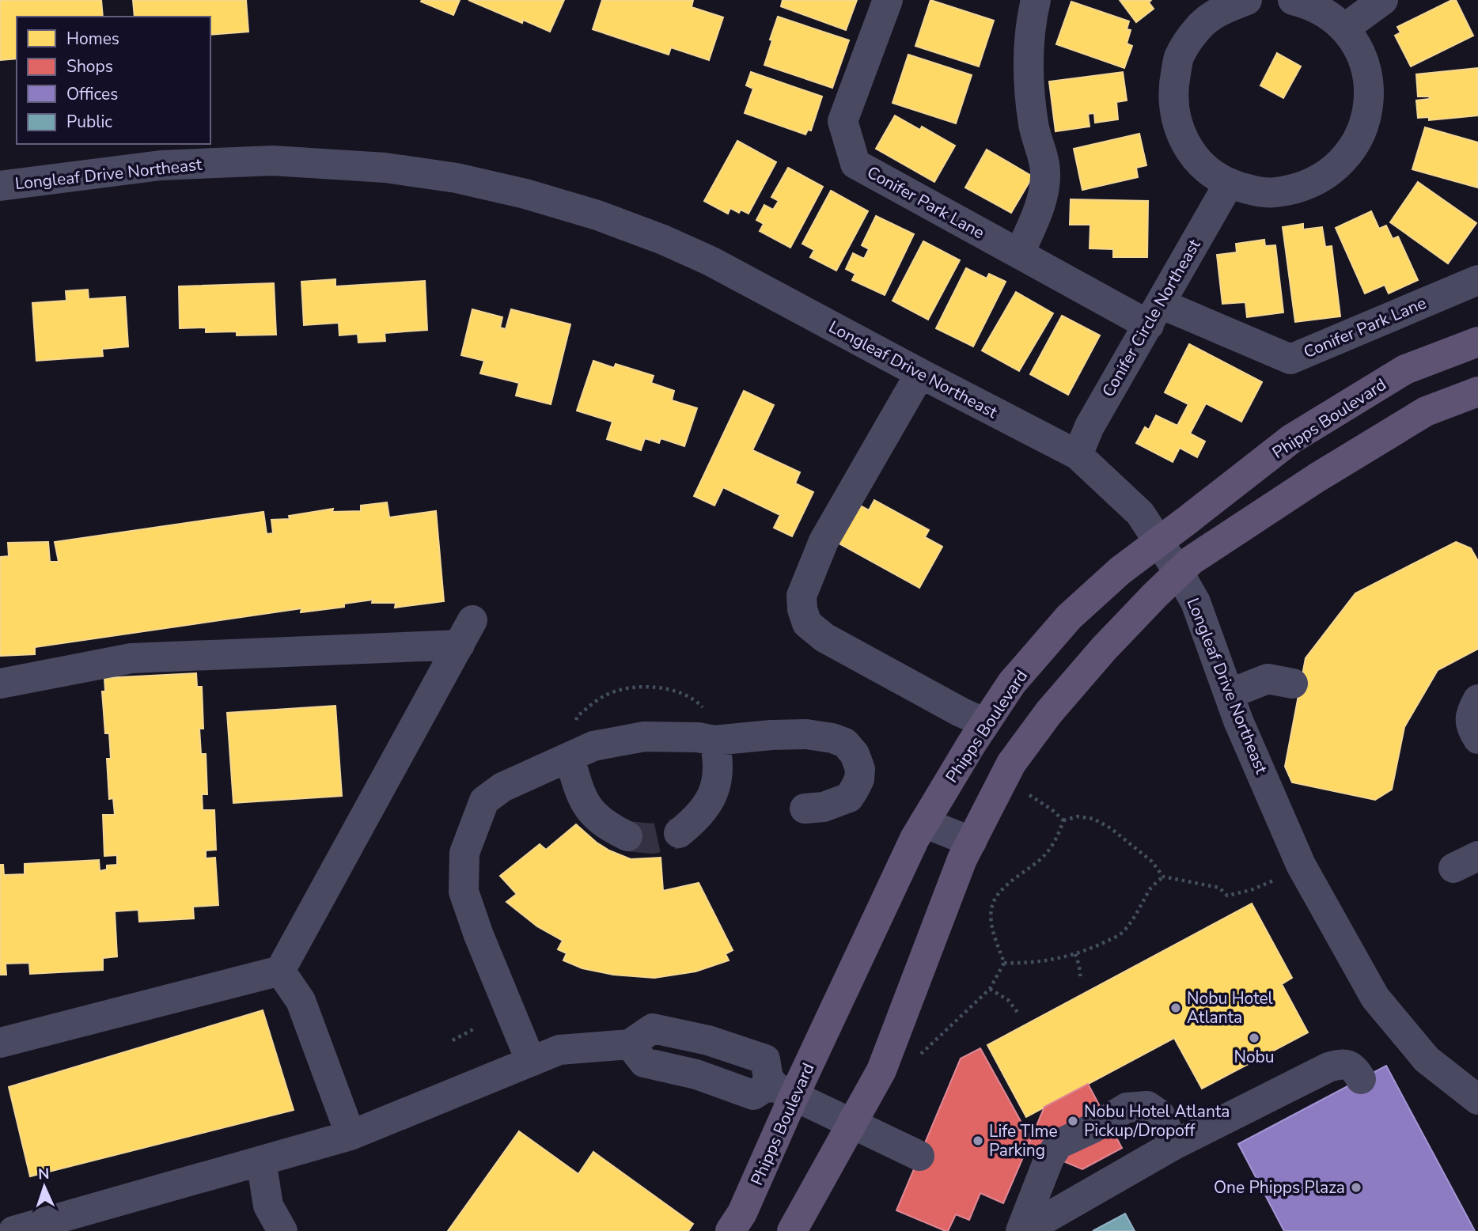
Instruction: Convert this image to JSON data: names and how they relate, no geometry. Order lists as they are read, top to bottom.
{
  "streets": {
    "main road": ["Phipps Boulevard"],
    "street": ["Longleaf Drive Northeast", "Conifer Park Lane", "Conifer Circle Northeast"]
  },
  "crossings": [
    ["Longleaf Drive Northeast", "Conifer Circle Northeast"],
    ["Longleaf Drive Northeast", "Phipps Boulevard"],
    ["Conifer Park Lane", "Conifer Circle Northeast"]
  ],
  "places": [
    "Nobu Hotel Atlanta",
    "Nobu",
    "Nobu Hotel Atlanta Pickup/Dropoff",
    "Life TIme Parking",
    "One Phipps Plaza"
  ],
  "legend": [
    "Homes",
    "Shops",
    "Offices",
    "Public"
  ],
  "north": "top"
}
